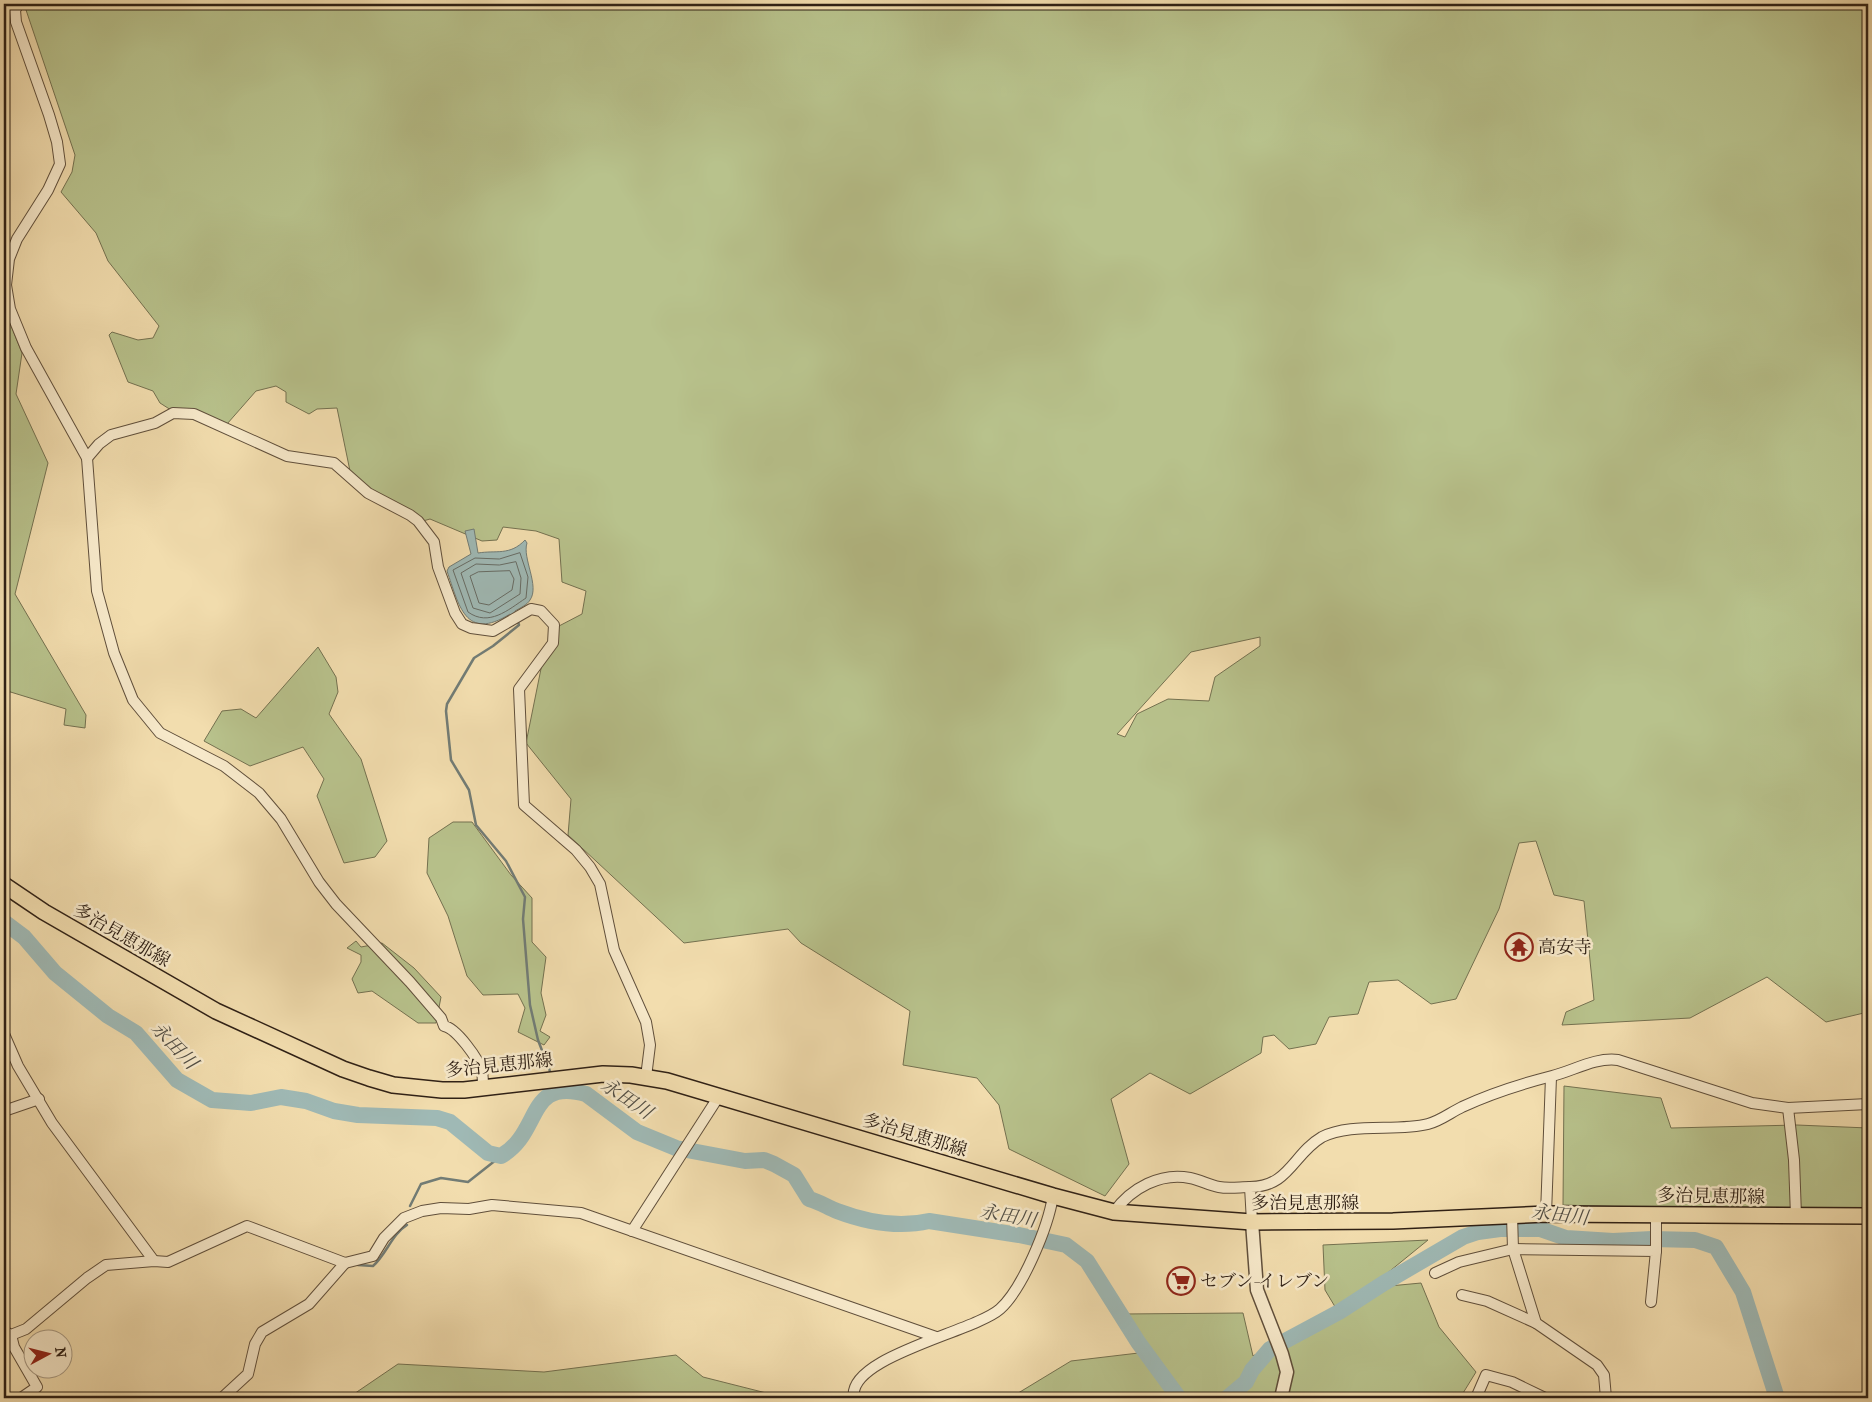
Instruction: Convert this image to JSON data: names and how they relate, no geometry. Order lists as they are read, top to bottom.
{
  "streets": {
    "main road": ["多治見恵那線"]
  },
  "water": ["永田川"],
  "places": {
    "temple": ["高安寺"],
    "supermarket": ["セブン-イレブン"]
  },
  "north": "right"
}
